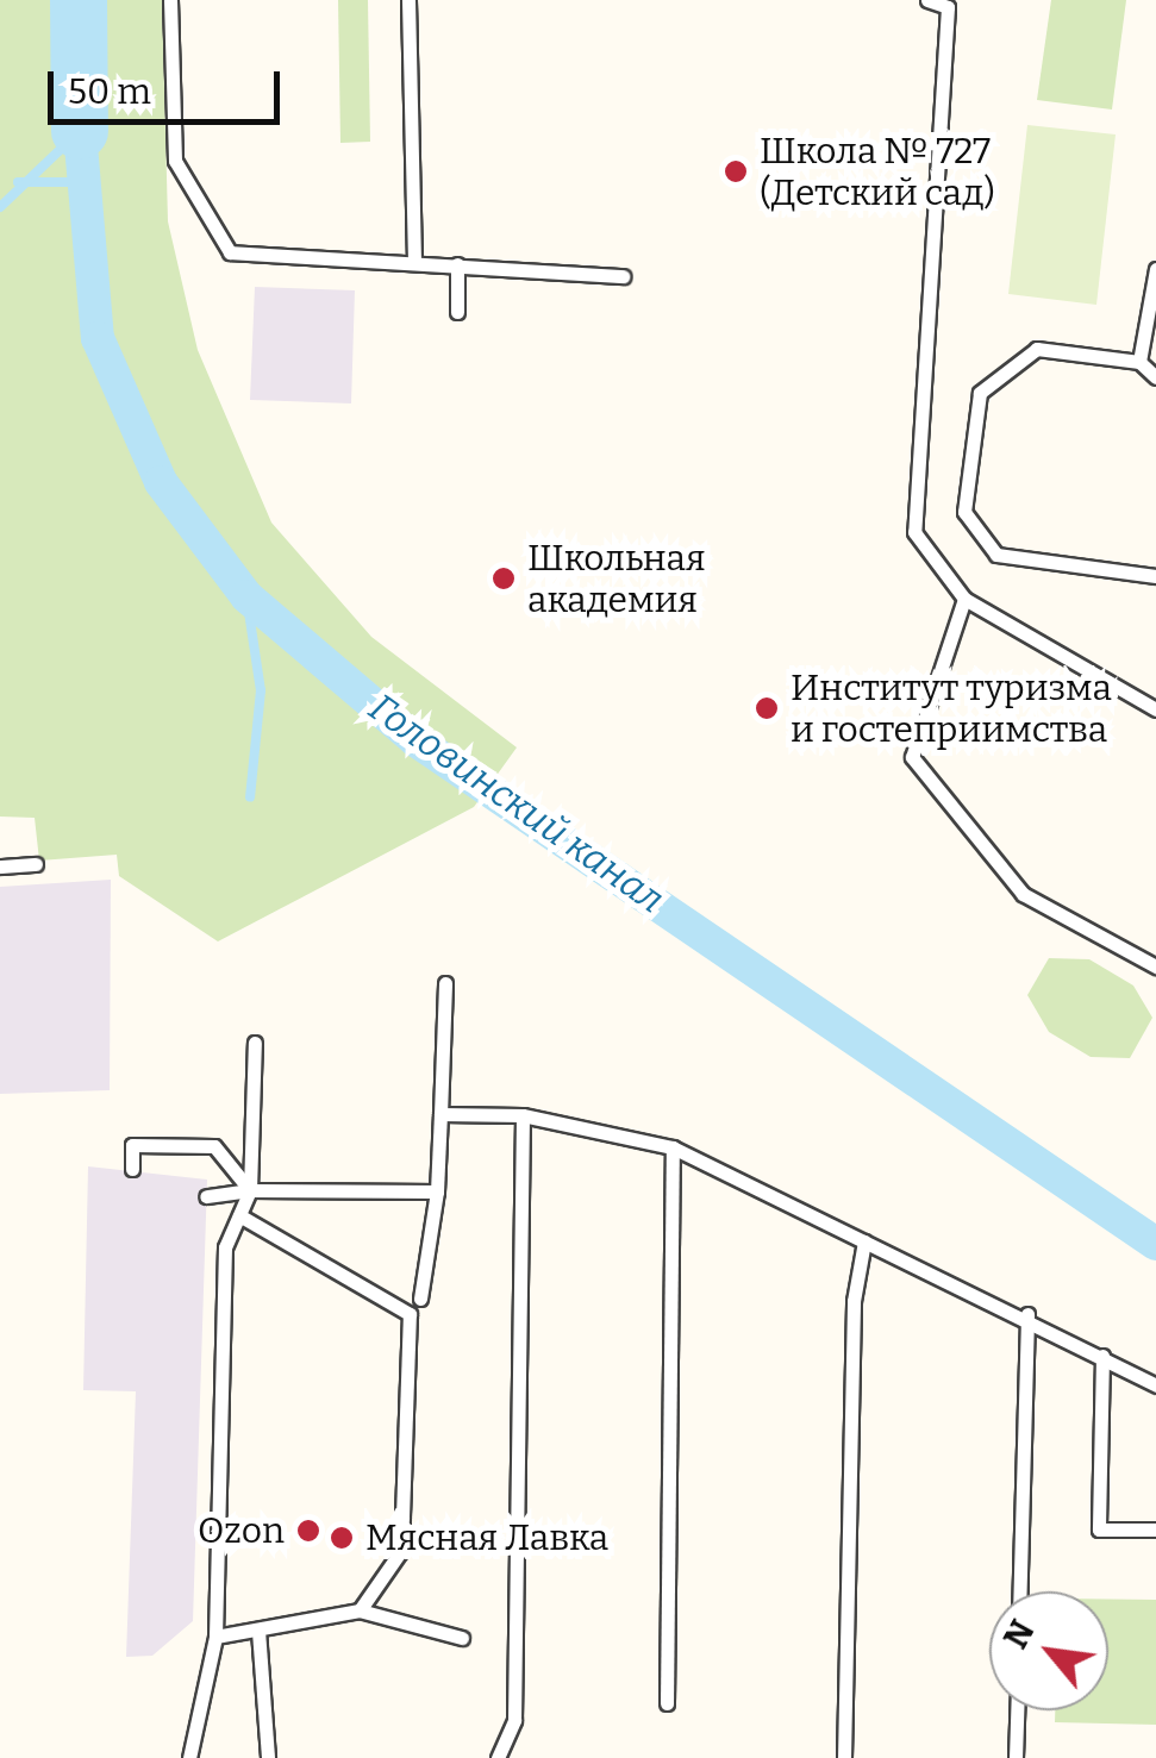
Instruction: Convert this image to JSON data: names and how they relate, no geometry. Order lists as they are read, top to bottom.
{
  "water": ["Головинский канал"],
  "places": [
    "Школа № 727 (Детский сад)",
    "Школьная академия",
    "Институт туризма и гостеприимства",
    "Ozon",
    "Мясная Лавка"
  ],
  "scale_bar": "50 m",
  "north": "top left"
}
